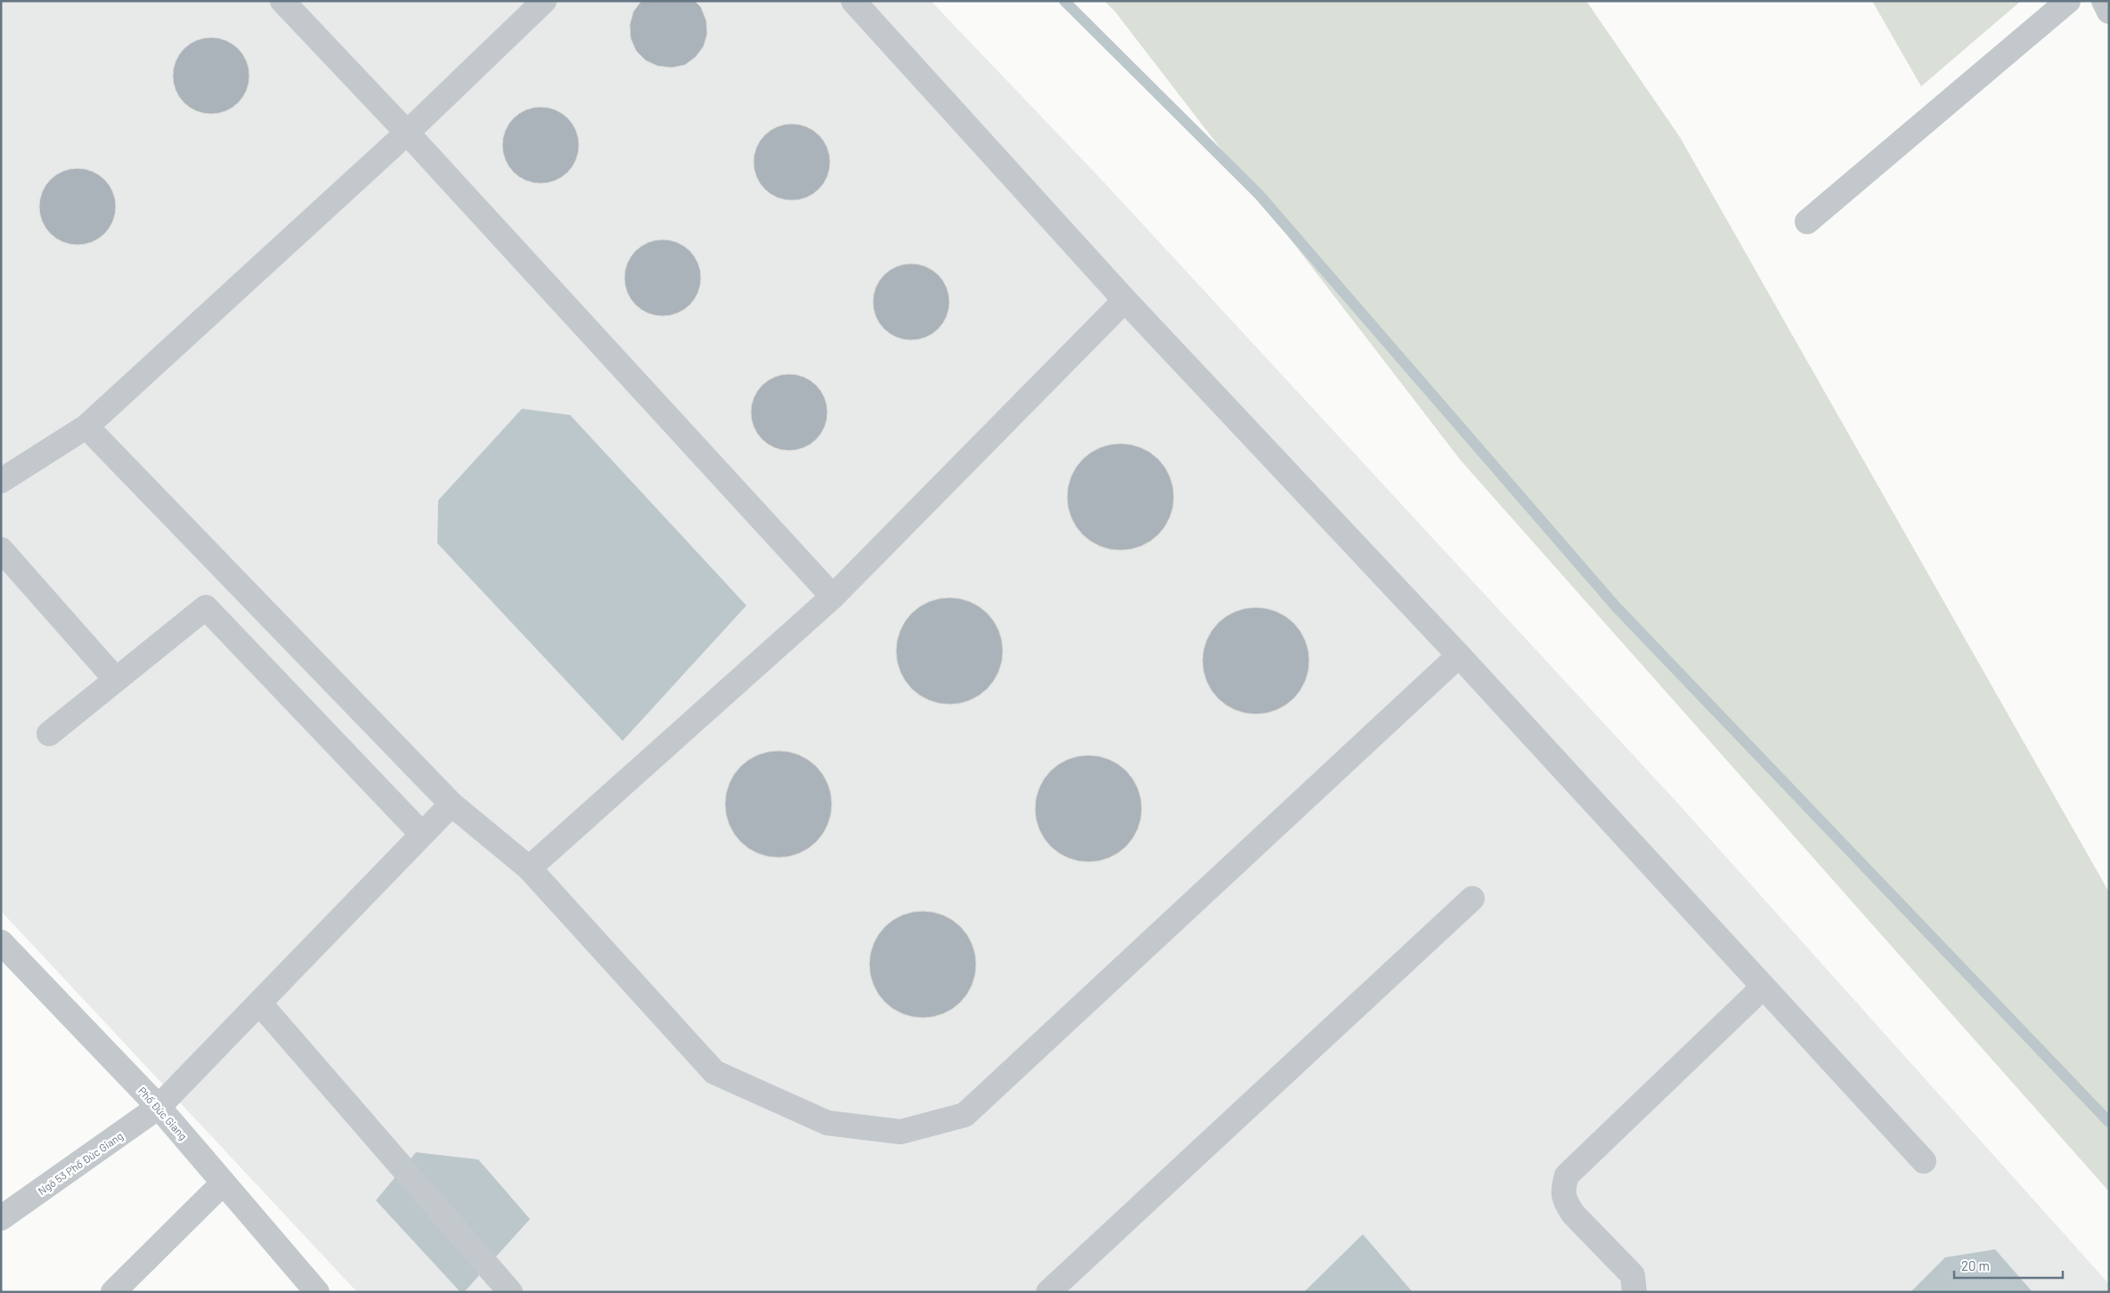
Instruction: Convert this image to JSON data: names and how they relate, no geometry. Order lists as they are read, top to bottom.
{
  "streets": {
    "street": ["Phố Đức Giang", "Ngõ 53 Phố Đức Giang"]
  },
  "crossings": [
    ["Phố Đức Giang", "Ngõ 53 Phố Đức Giang"]
  ],
  "scale_bar": "20 m"
}
